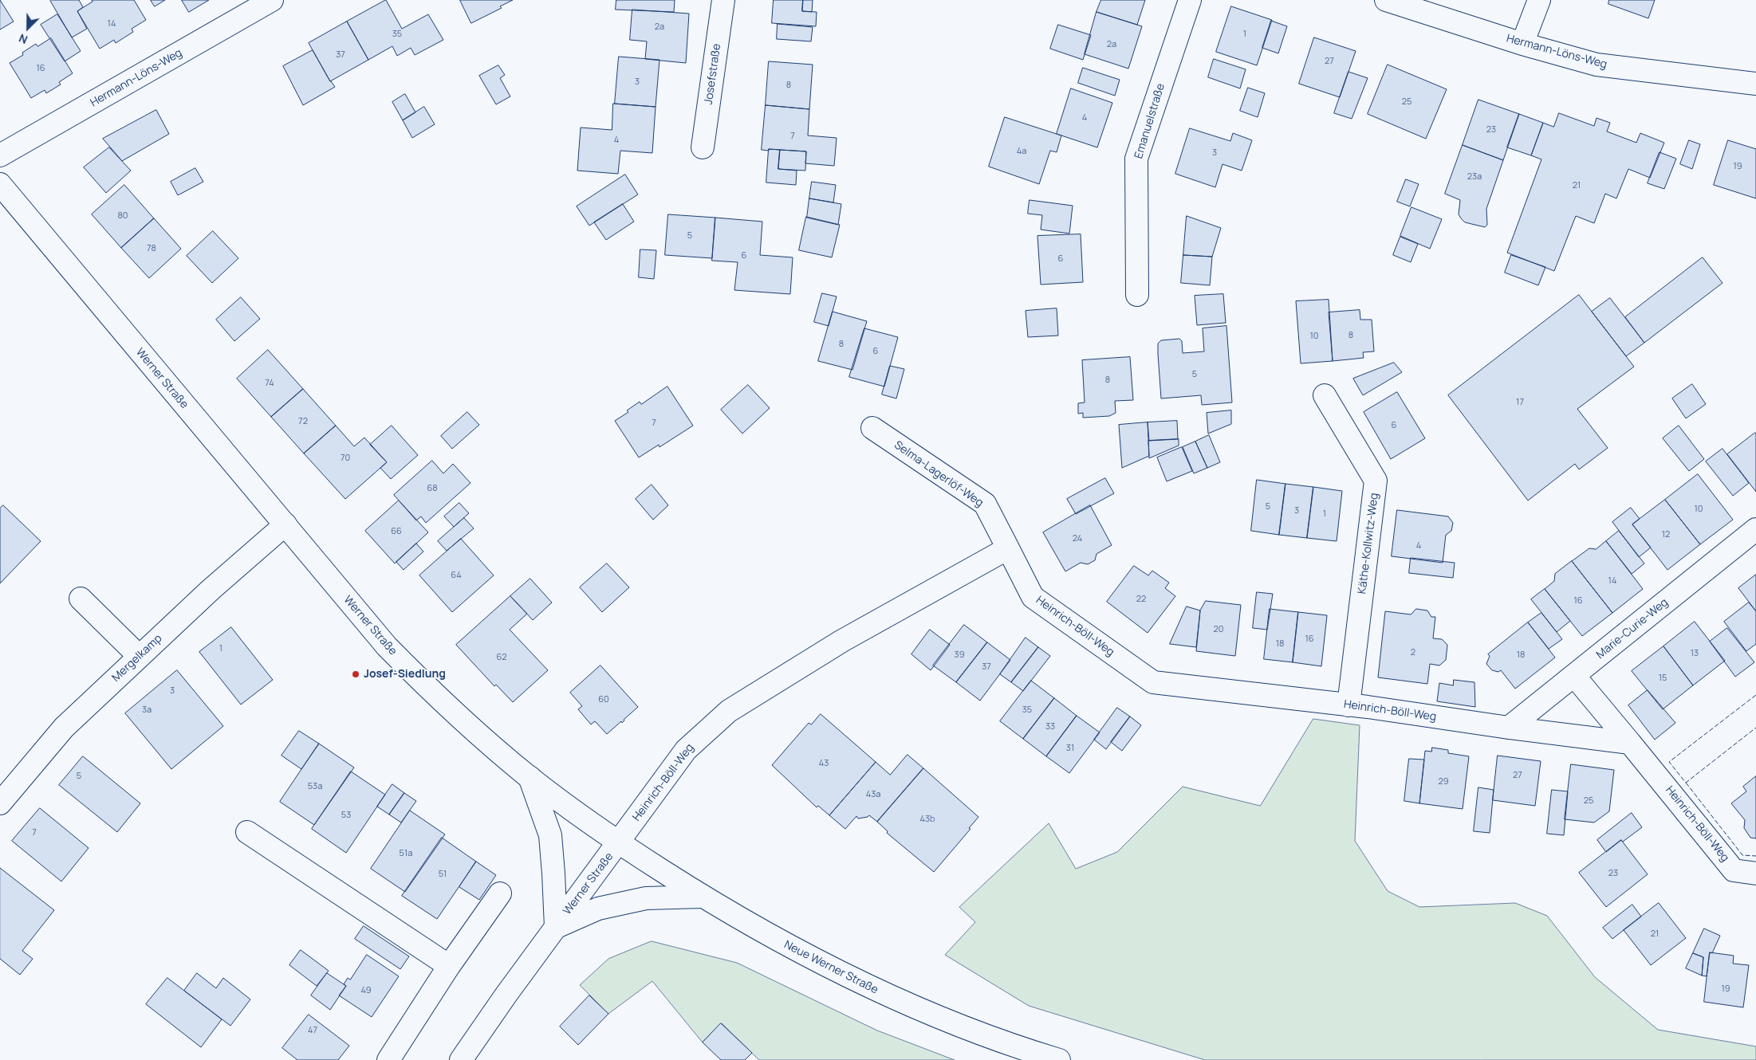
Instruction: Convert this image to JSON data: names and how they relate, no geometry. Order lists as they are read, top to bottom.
{
  "streets": {
    "street": [
      "Hermann-Löns-Weg",
      "Josefstraße",
      "Emanuelstraße",
      "Werner Straße",
      "Selma-Lagerlöf-Weg",
      "Käthe-Kollwitz-Weg",
      "Heinrich-Böll-Weg",
      "Marie-Curie-Weg",
      "Mergelkamp",
      "Neue Werner Straße"
    ]
  },
  "crossings": [
    ["Werner Straße", "Heinrich-Böll-Weg"],
    ["Werner Straße", "Mergelkamp"],
    ["Werner Straße", "Neue Werner Straße"],
    ["Selma-Lagerlöf-Weg", "Heinrich-Böll-Weg"],
    ["Käthe-Kollwitz-Weg", "Heinrich-Böll-Weg"],
    ["Heinrich-Böll-Weg", "Marie-Curie-Weg"],
    ["Heinrich-Böll-Weg", "Neue Werner Straße"]
  ],
  "places": ["Josef-Siedlung"],
  "house_numbers": [
    "14",
    "2a",
    "35",
    "1",
    "2a",
    "37",
    "27",
    "16",
    "3",
    "8",
    "25",
    "4",
    "23",
    "7",
    "4",
    "4a",
    "3",
    "19",
    "23a",
    "21",
    "80",
    "5",
    "78",
    "6",
    "6",
    "8",
    "10",
    "8",
    "6",
    "5",
    "8",
    "74",
    "17",
    "72",
    "7",
    "6",
    "70",
    "68",
    "5",
    "10",
    "3",
    "1",
    "66",
    "12",
    "24",
    "4",
    "64",
    "14",
    "22",
    "16",
    "20",
    "16",
    "18",
    "1",
    "2",
    "13",
    "39",
    "18",
    "62",
    "37",
    "15",
    "3",
    "60",
    "3a",
    "35",
    "33",
    "31",
    "43",
    "27",
    "5",
    "29",
    "53a",
    "43a",
    "25",
    "53",
    "43b",
    "7",
    "51a",
    "23",
    "51",
    "21",
    "19",
    "49",
    "47"
  ],
  "north": "bottom left"
}
